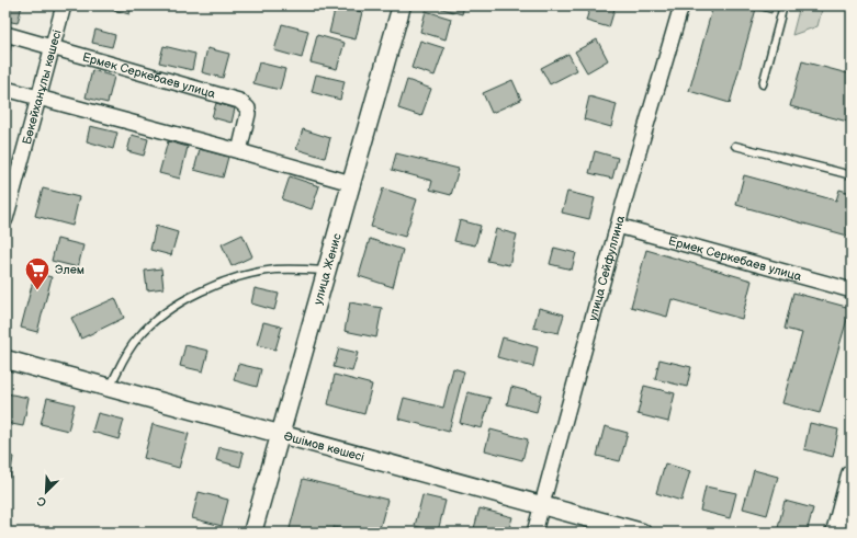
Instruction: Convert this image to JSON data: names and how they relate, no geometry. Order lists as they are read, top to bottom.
{
  "streets": {
    "street": [
      "Ермек Серкебаев улица",
      "Бөкейханұлы көшесі",
      "улица Женис",
      "улица Сейфуллина",
      "Әшімов көшесі"
    ]
  },
  "crossings": [
    ["Ермек Серкебаев улица", "Бөкейханұлы көшесі"],
    ["Ермек Серкебаев улица", "улица Сейфуллина"],
    ["улица Женис", "Әшімов көшесі"],
    ["улица Сейфуллина", "Әшімов көшесі"]
  ],
  "places": {
    "supermarket": ["Элем"]
  },
  "north": "bottom left"
}
